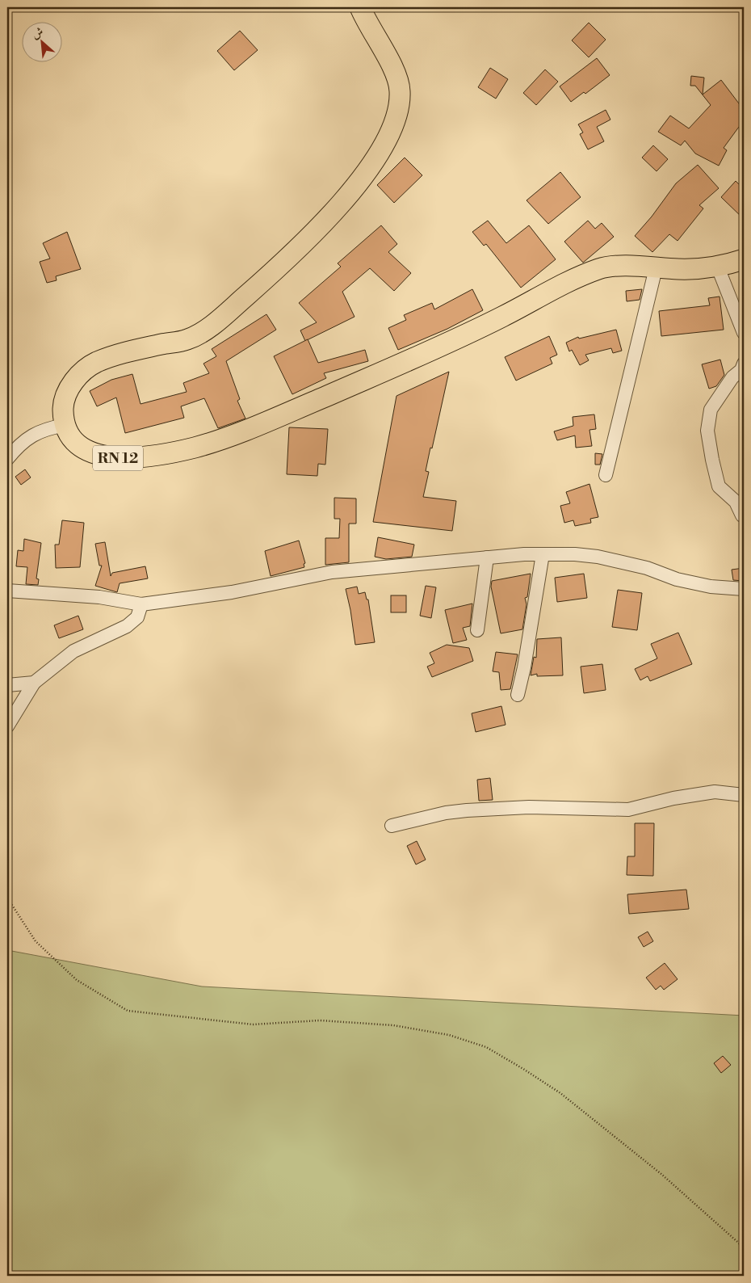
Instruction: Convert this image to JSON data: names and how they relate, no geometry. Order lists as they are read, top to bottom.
{
  "streets": {
    "main road": ["RN 12"]
  },
  "north": "top left"
}
